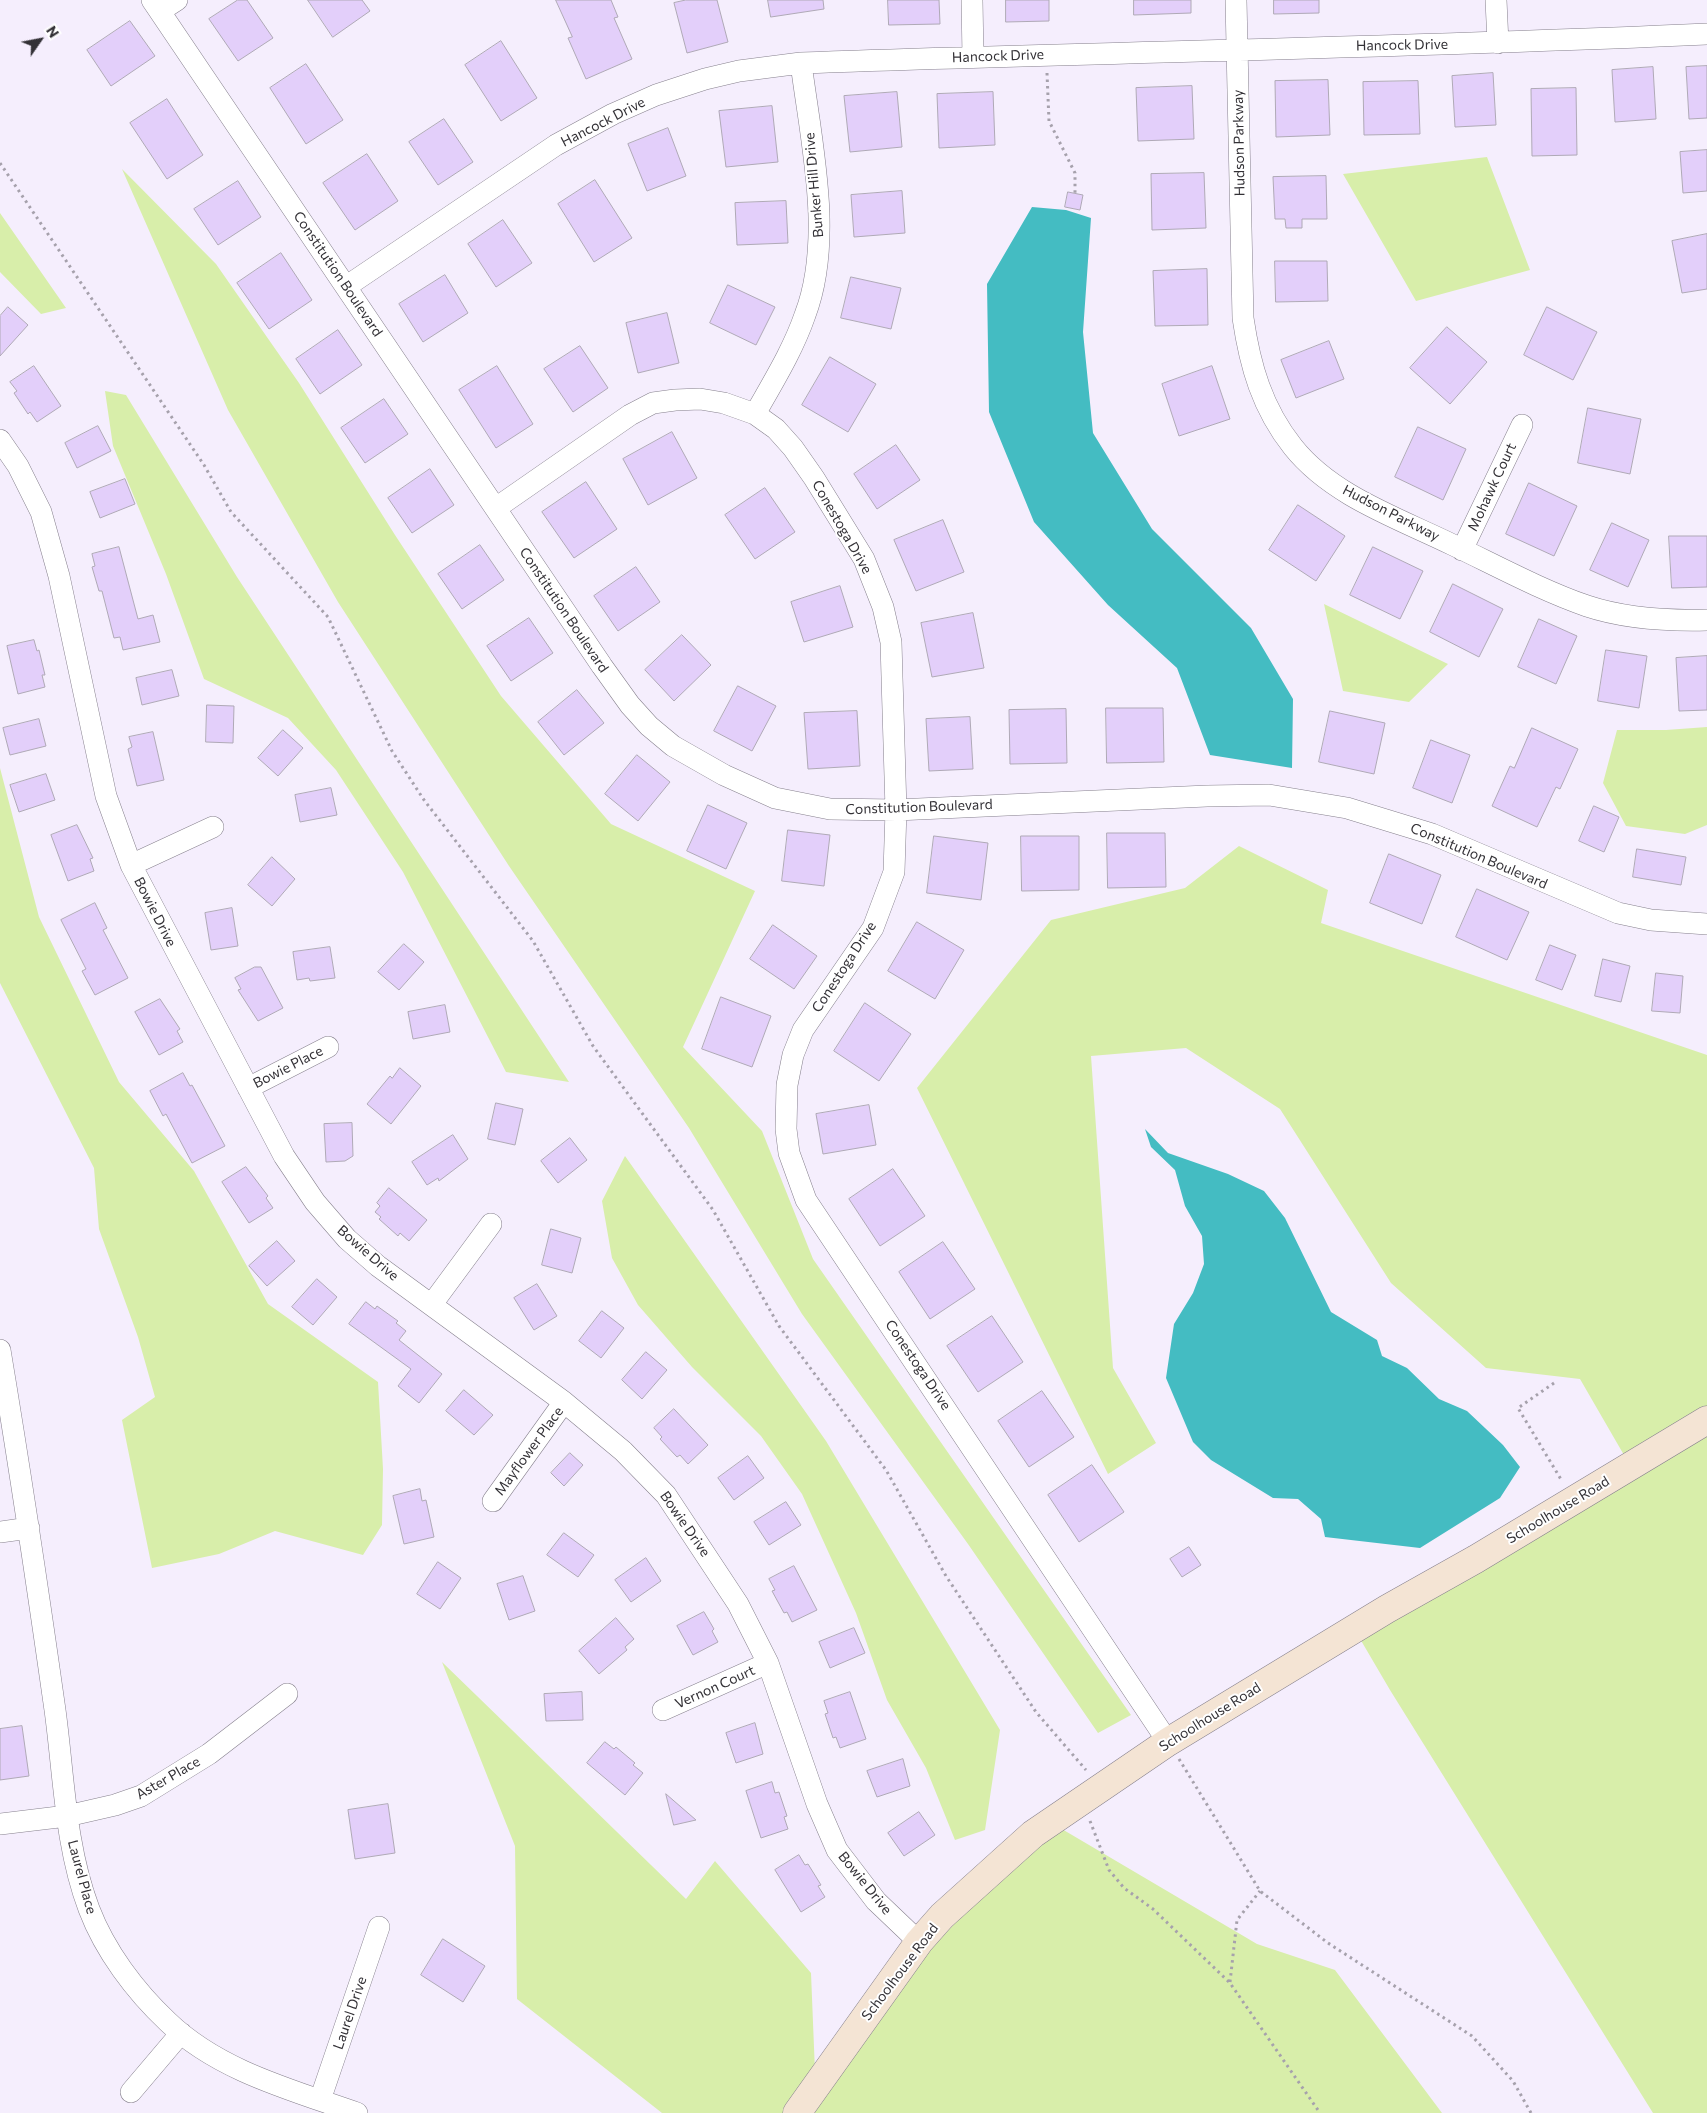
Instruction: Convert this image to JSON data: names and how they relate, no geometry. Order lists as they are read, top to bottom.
{
  "streets": {
    "street": [
      "Hancock Drive",
      "Hudson Parkway",
      "Bunker Hill Drive",
      "Constitution Boulevard",
      "Mohawk Court",
      "Conestoga Drive",
      "Bowie Drive",
      "Bowie Place",
      "Mayflower Place",
      "Schoolhouse Road",
      "Vernon Court",
      "Aster Place",
      "Laurel Place",
      "Laurel Drive"
    ]
  },
  "crossings": [
    ["Hancock Drive", "Hudson Parkway"],
    ["Hancock Drive", "Bunker Hill Drive"],
    ["Hancock Drive", "Constitution Boulevard"],
    ["Hudson Parkway", "Mohawk Court"],
    ["Bunker Hill Drive", "Conestoga Drive"],
    ["Constitution Boulevard", "Conestoga Drive"],
    ["Conestoga Drive", "Schoolhouse Road"],
    ["Bowie Drive", "Bowie Place"],
    ["Bowie Drive", "Mayflower Place"],
    ["Bowie Drive", "Schoolhouse Road"],
    ["Bowie Drive", "Vernon Court"],
    ["Aster Place", "Laurel Place"],
    ["Laurel Place", "Laurel Drive"]
  ],
  "north": "top right"
}
